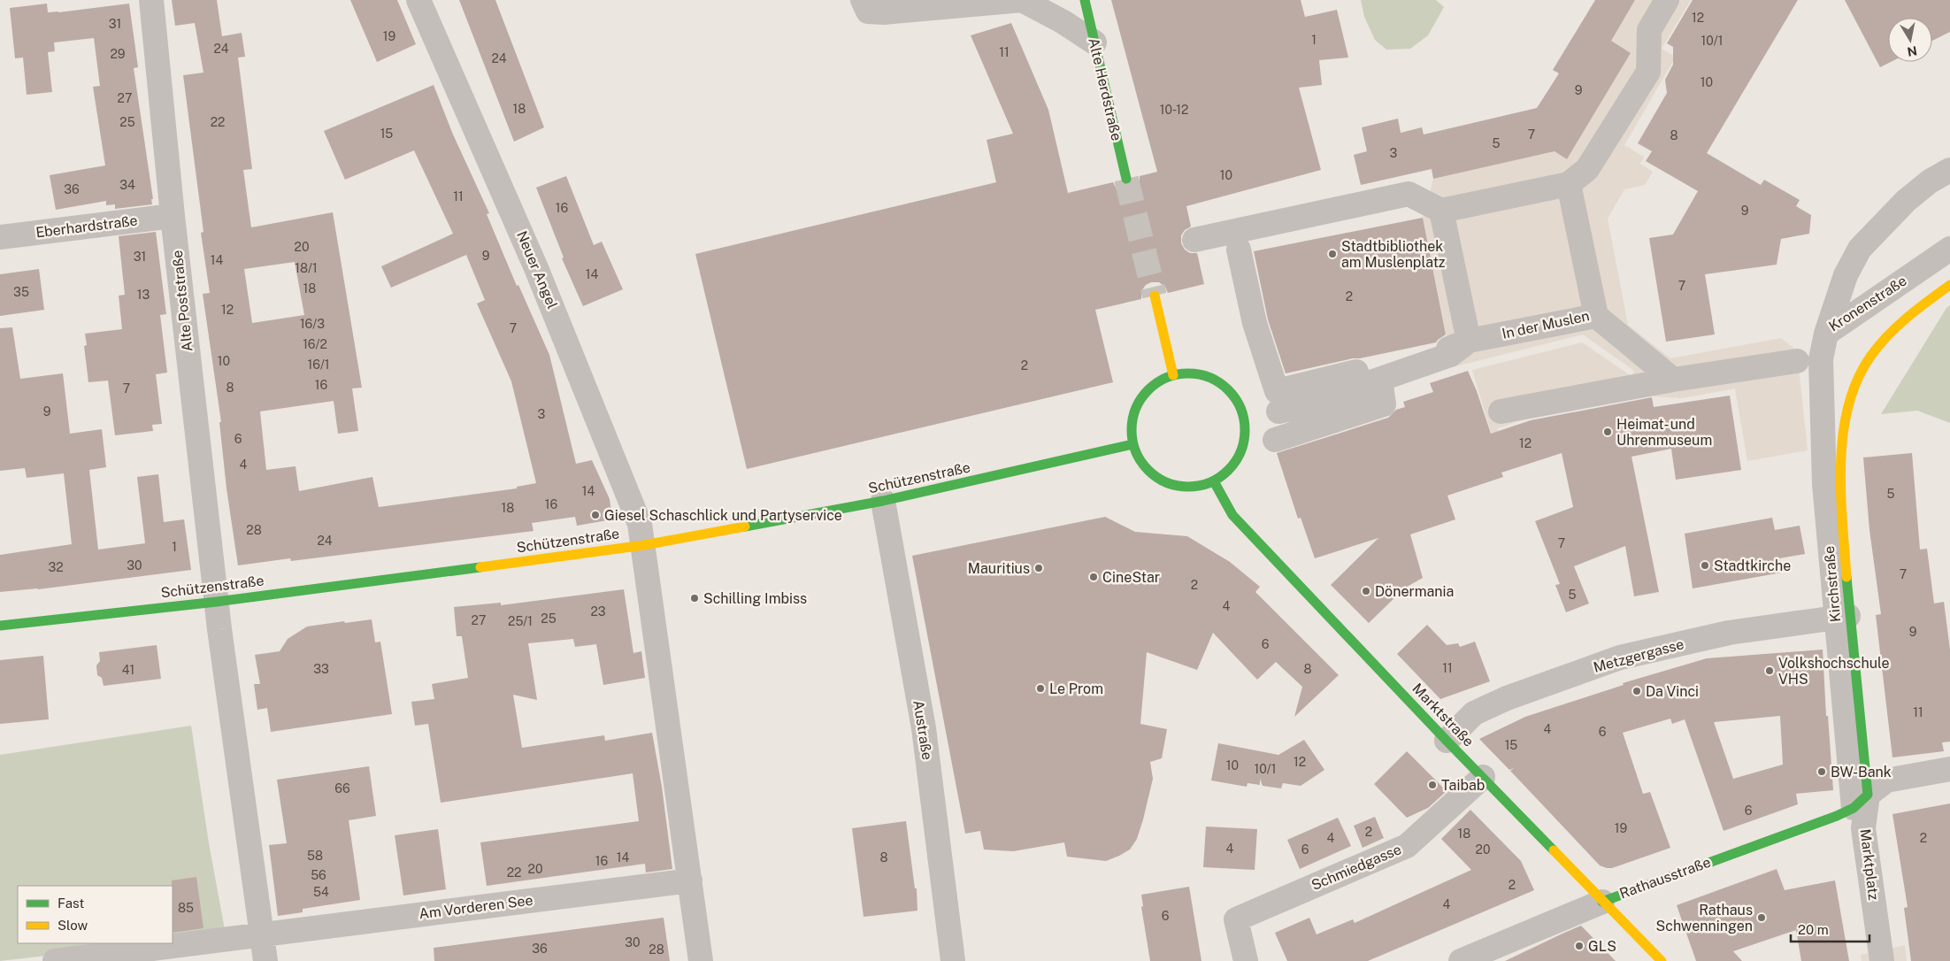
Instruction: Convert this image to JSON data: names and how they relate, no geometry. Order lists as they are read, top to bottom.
{
  "streets": {
    "main road": [
      "Alte Herdstraße",
      "Schützenstraße",
      "Kirchstraße",
      "Marktstraße",
      "Rathausstraße"
    ],
    "street": [
      "Eberhardstraße",
      "Neuer Angel",
      "Alte Poststraße",
      "Kronenstraße",
      "In der Muslen",
      "Metzgergasse",
      "Austraße",
      "Marktplatz",
      "Schmiedgasse",
      "Am Vorderen See"
    ]
  },
  "crossings": [
    ["Eberhardstraße", "Alte Poststraße"],
    ["Neuer Angel", "Schützenstraße"],
    ["Alte Poststraße", "Schützenstraße"],
    ["Kronenstraße", "Kirchstraße"],
    ["Schützenstraße", "Marktstraße"],
    ["Schützenstraße", "Austraße"],
    ["Kirchstraße", "Metzgergasse"],
    ["Kirchstraße", "Marktplatz"],
    ["Kirchstraße", "Rathausstraße"],
    ["Metzgergasse", "Marktstraße"],
    ["Marktstraße", "Schmiedgasse"],
    ["Marktstraße", "Rathausstraße"],
    ["Marktplatz", "Rathausstraße"]
  ],
  "places": [
    "Stadtbibliothek am Muslenplatz",
    "Heimat- und Uhrenmuseum",
    "Giesel Schaschlick und Partyservice",
    "Stadtkirche",
    "Mauritius",
    "CineStar",
    "Dönermania",
    "Schilling Imbiss",
    "Volkshochschule VHS",
    "Le Prom",
    "Da Vinci",
    "BW-Bank",
    "Taibab",
    "Rathaus Schwenningen",
    "GLS"
  ],
  "house_numbers": [
    "12",
    "31",
    "19",
    "1",
    "10/1",
    "24",
    "11",
    "29",
    "24",
    "10",
    "9",
    "27",
    "18",
    "10-12",
    "25",
    "22",
    "15",
    "7",
    "8",
    "5",
    "3",
    "10",
    "34",
    "36",
    "11",
    "16",
    "9",
    "20",
    "9",
    "31",
    "14",
    "18/1",
    "14",
    "7",
    "18",
    "35",
    "13",
    "2",
    "12",
    "16/3",
    "7",
    "16/2",
    "10",
    "16/1",
    "2",
    "16",
    "8",
    "7",
    "9",
    "3",
    "6",
    "12",
    "4",
    "14",
    "5",
    "16",
    "18",
    "28",
    "24",
    "7",
    "1",
    "30",
    "32",
    "7",
    "2",
    "5",
    "4",
    "23",
    "25",
    "27",
    "25/1",
    "9",
    "6",
    "11",
    "33",
    "8",
    "41",
    "11",
    "4",
    "6",
    "15",
    "12",
    "10",
    "10/1",
    "66",
    "6",
    "19",
    "2",
    "18",
    "4",
    "2",
    "4",
    "6",
    "20",
    "58",
    "14",
    "8",
    "16",
    "20",
    "22",
    "56",
    "2",
    "54",
    "4",
    "85",
    "6",
    "30",
    "36",
    "28"
  ],
  "legend": ["Fast", "Slow"],
  "scale_bar": "20 m",
  "north": "bottom"
}
